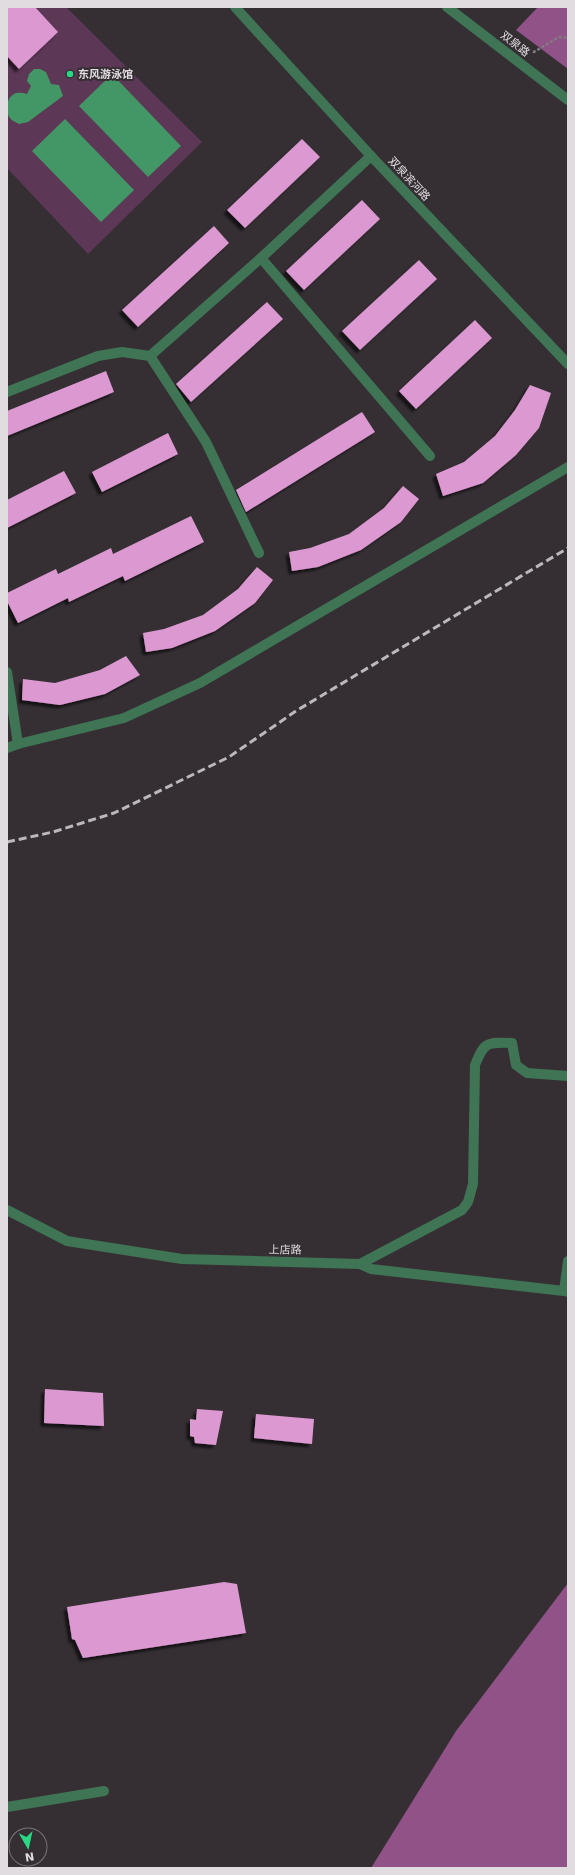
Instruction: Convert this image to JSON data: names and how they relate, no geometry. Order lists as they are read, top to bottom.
{
  "streets": {
    "street": ["双泉路", "双泉滨河路", "上店路"]
  },
  "places": ["东风游泳馆"],
  "north": "bottom"
}
